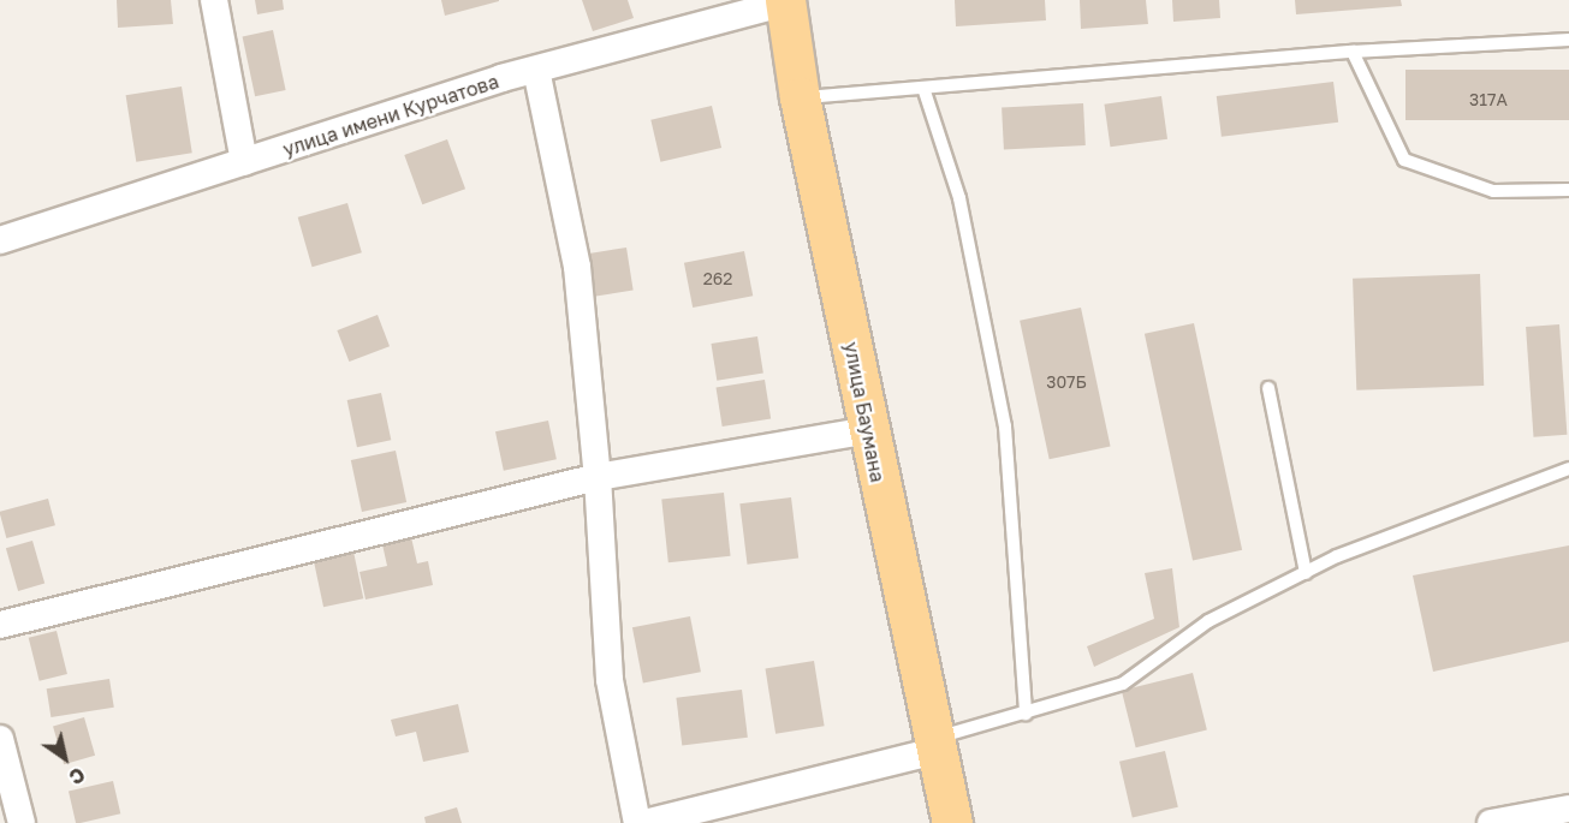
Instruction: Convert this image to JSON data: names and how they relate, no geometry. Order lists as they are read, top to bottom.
{
  "streets": {
    "main road": ["улица Баумана"],
    "street": ["улица имени Курчатова"]
  },
  "crossings": [
    ["улица имени Курчатова", "улица Баумана"]
  ],
  "house_numbers": ["317А", "262", "307Б"],
  "north": "bottom right"
}
